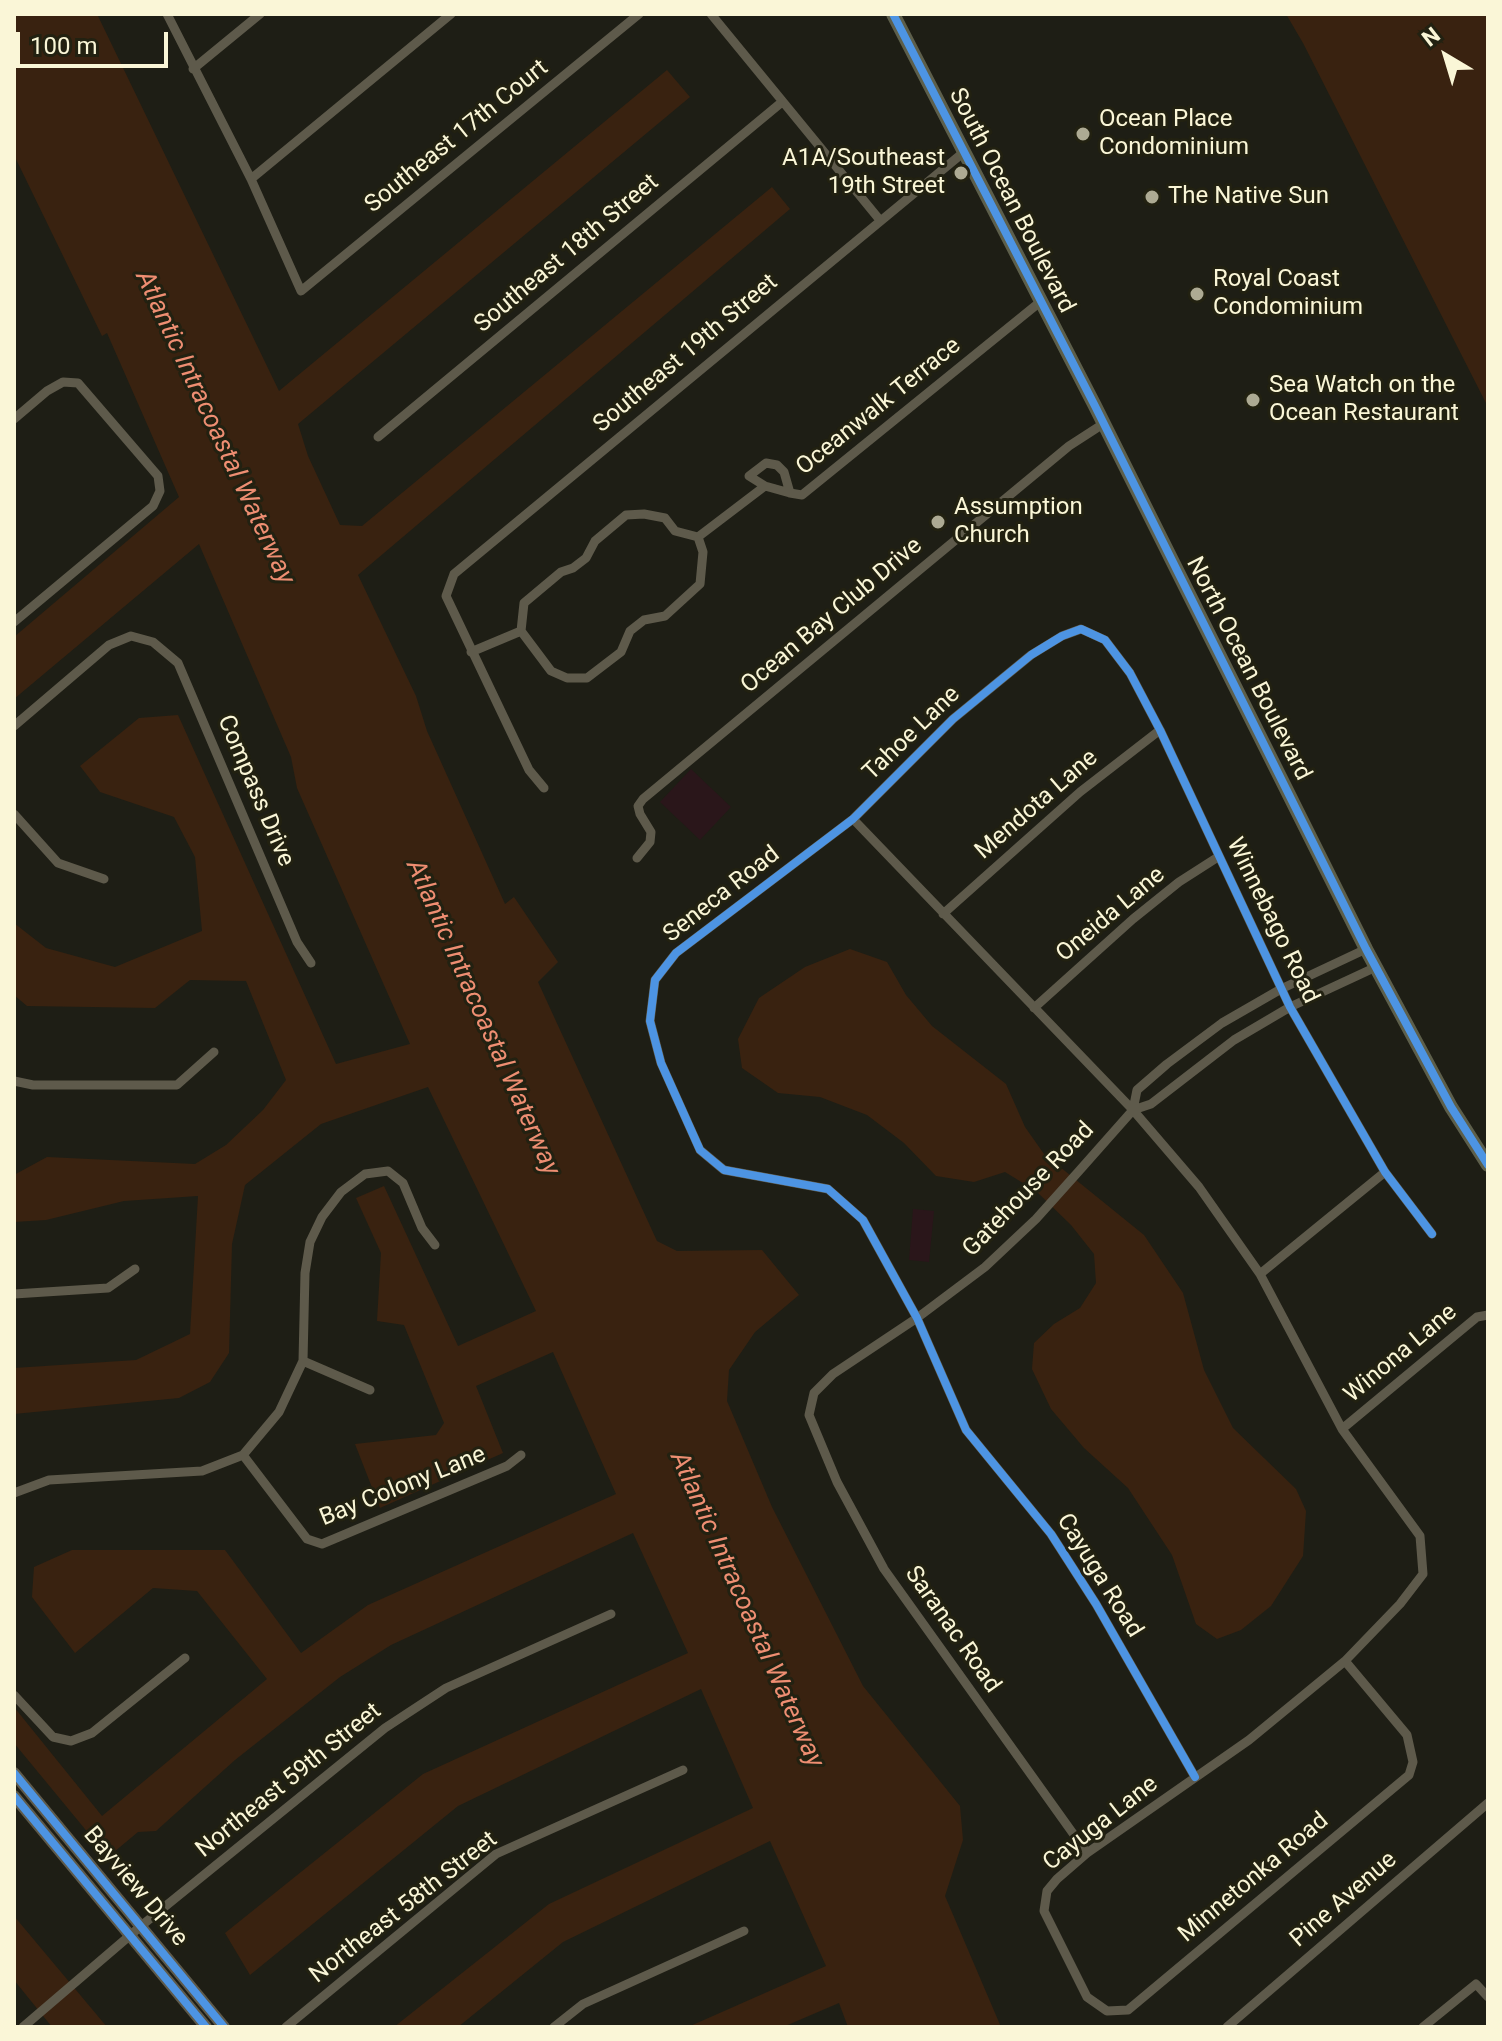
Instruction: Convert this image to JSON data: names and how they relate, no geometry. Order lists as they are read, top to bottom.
{
  "streets": {
    "main road": ["South Ocean Boulevard", "North Ocean Boulevard"],
    "street": [
      "Southeast 17th Court",
      "Southeast 18th Street",
      "Southeast 19th Street",
      "Oceanwalk Terrace",
      "Ocean Bay Club Drive",
      "Tahoe Lane",
      "Compass Drive",
      "Mendota Lane",
      "Seneca Road",
      "Oneida Lane",
      "Winnebago Road",
      "Gatehouse Road",
      "Winona Lane",
      "Bay Colony Lane",
      "Cayuga Road",
      "Saranac Road",
      "Northeast 59th Street",
      "Cayuga Lane",
      "Minnetonka Road",
      "Bayview Drive",
      "Pine Avenue",
      "Northeast 58th Street"
    ]
  },
  "crossings": [
    ["South Ocean Boulevard", "Southeast 19th Street"],
    ["South Ocean Boulevard", "Oceanwalk Terrace"],
    ["South Ocean Boulevard", "North Ocean Boulevard"],
    ["Ocean Bay Club Drive", "North Ocean Boulevard"],
    ["North Ocean Boulevard", "Gatehouse Road"],
    ["Tahoe Lane", "Seneca Road"],
    ["Tahoe Lane", "Winnebago Road"],
    ["Mendota Lane", "Winnebago Road"],
    ["Seneca Road", "Gatehouse Road"],
    ["Seneca Road", "Cayuga Road"],
    ["Oneida Lane", "Winnebago Road"],
    ["Winnebago Road", "Gatehouse Road"],
    ["Gatehouse Road", "Cayuga Road"],
    ["Gatehouse Road", "Saranac Road"],
    ["Cayuga Road", "Cayuga Lane"],
    ["Saranac Road", "Cayuga Lane"],
    ["Northeast 59th Street", "Bayview Drive"],
    ["Cayuga Lane", "Minnetonka Road"]
  ],
  "water": ["Atlantic Intracoastal Waterway"],
  "places": [
    "Ocean Place Condominium",
    "A1A/Southeast 19th Street",
    "The Native Sun",
    "Royal Coast Condominium",
    "Sea Watch on the Ocean Restaurant",
    "Assumption Church"
  ],
  "scale_bar": "100 m",
  "north": "top left"
}
